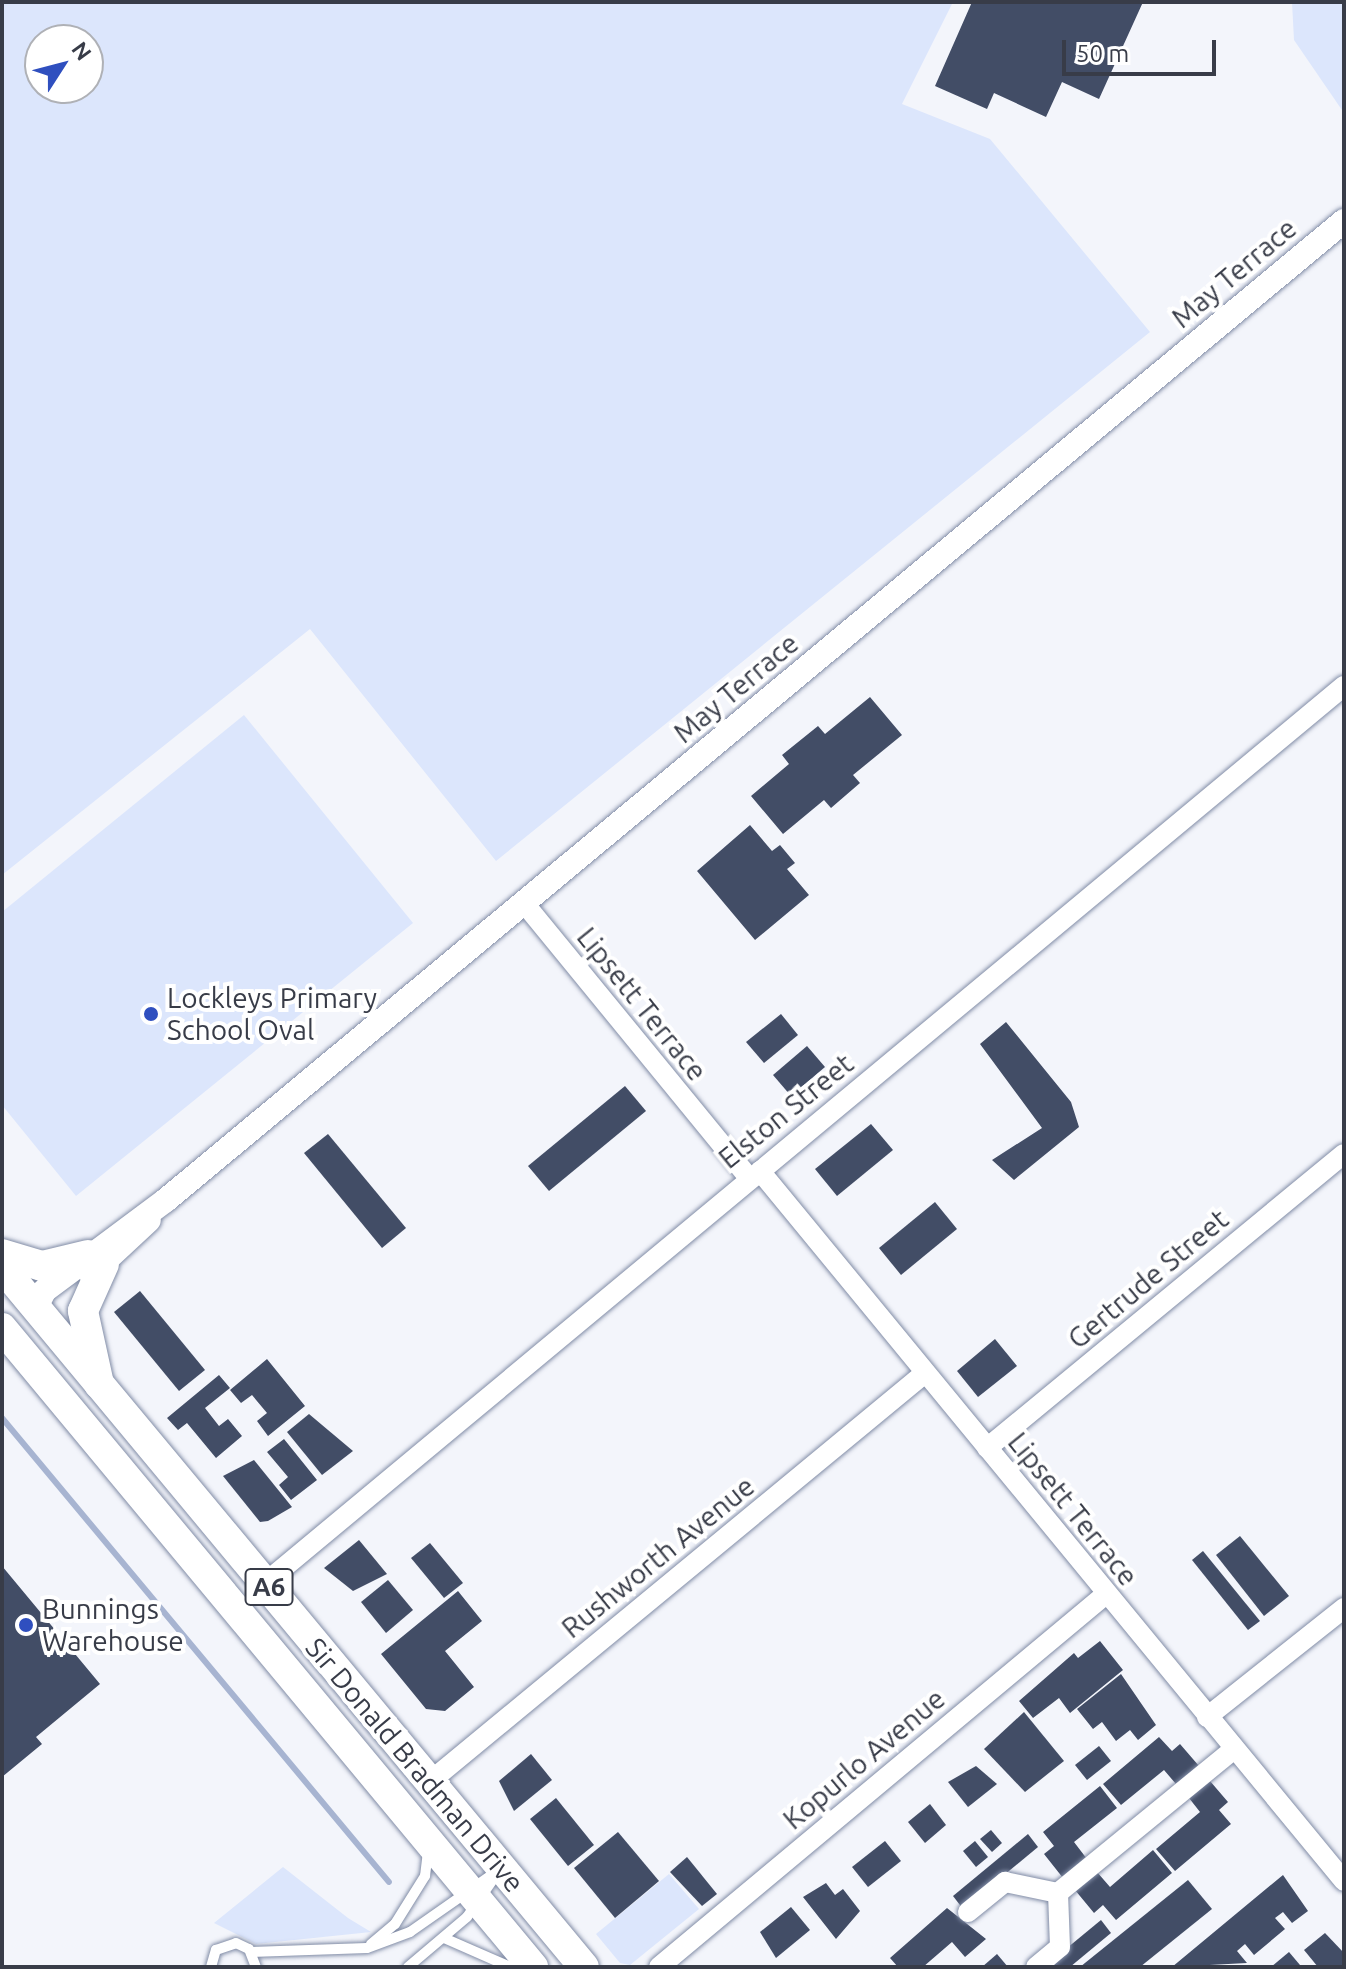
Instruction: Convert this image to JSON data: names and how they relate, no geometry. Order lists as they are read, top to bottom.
{
  "streets": {
    "main road": ["A6", "Sir Donald Bradman Drive"],
    "street": [
      "May Terrace",
      "Lipsett Terrace",
      "Elston Street",
      "Gertrude Street",
      "Rushworth Avenue",
      "Kopurlo Avenue"
    ]
  },
  "crossings": [
    ["May Terrace", "Lipsett Terrace"],
    ["May Terrace", "Sir Donald Bradman Drive"],
    ["Lipsett Terrace", "Elston Street"],
    ["Lipsett Terrace", "Gertrude Street"],
    ["Lipsett Terrace", "Rushworth Avenue"],
    ["Lipsett Terrace", "Kopurlo Avenue"],
    ["Elston Street", "Sir Donald Bradman Drive"],
    ["Rushworth Avenue", "Sir Donald Bradman Drive"]
  ],
  "places": ["Lockleys Primary School Oval", "Bunnings Warehouse"],
  "scale_bar": "50 m",
  "north": "top right"
}
